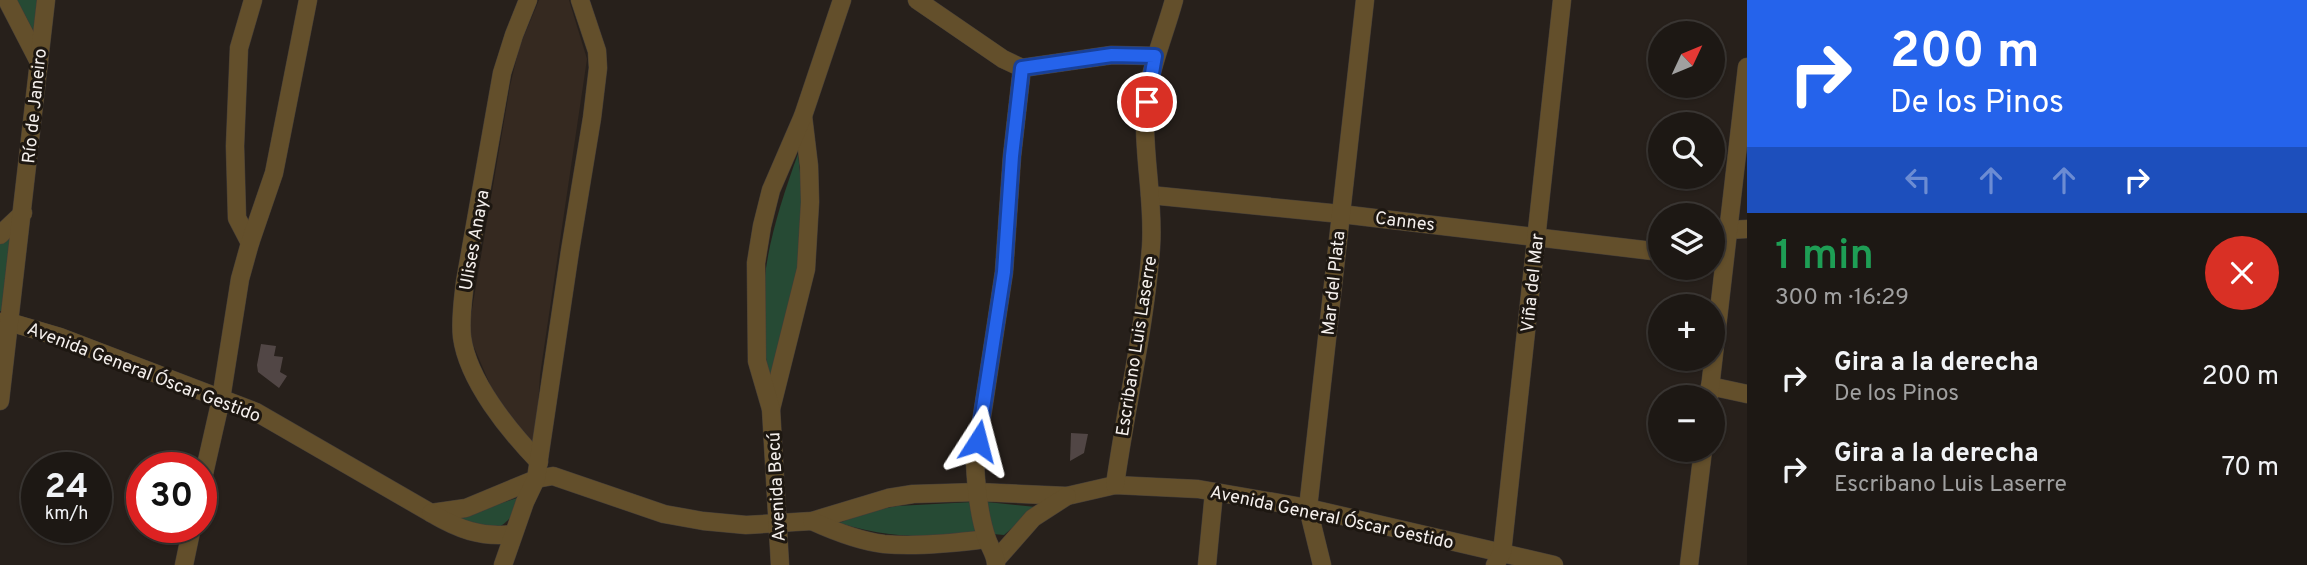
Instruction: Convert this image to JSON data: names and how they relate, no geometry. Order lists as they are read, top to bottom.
{
  "streets": {
    "street": [
      "Río de Janeiro",
      "Cannes",
      "Ulises Anaya",
      "Mar del Plata",
      "Viña del Mar",
      "Escribano Luis Laserre",
      "Avenida General Óscar Gestido",
      "Avenida Becú"
    ]
  },
  "crossings": [
    ["Río de Janeiro", "Avenida General Óscar Gestido"],
    ["Cannes", "Mar del Plata"],
    ["Cannes", "Viña del Mar"],
    ["Cannes", "Escribano Luis Laserre"],
    ["Ulises Anaya", "Avenida General Óscar Gestido"],
    ["Mar del Plata", "Avenida General Óscar Gestido"],
    ["Viña del Mar", "Avenida General Óscar Gestido"],
    ["Escribano Luis Laserre", "Avenida General Óscar Gestido"],
    ["Avenida General Óscar Gestido", "Avenida Becú"]
  ],
  "north": "top right",
  "page": {
    "turn": ["200 m", "De los Pinos"],
    "map_buttons": ["+", "−"],
    "heading": ["1 min", "300 m · 16:29"],
    "list": [
      {
        "name": "Gira a la derecha",
        "note": "De los Pinos",
        "value": "200 m"
      },
      {
        "name": "Gira a la derecha",
        "note": "Escribano Luis Laserre",
        "value": "70 m"
      }
    ],
    "speed": "24 km/h",
    "limit": "30"
  }
}
